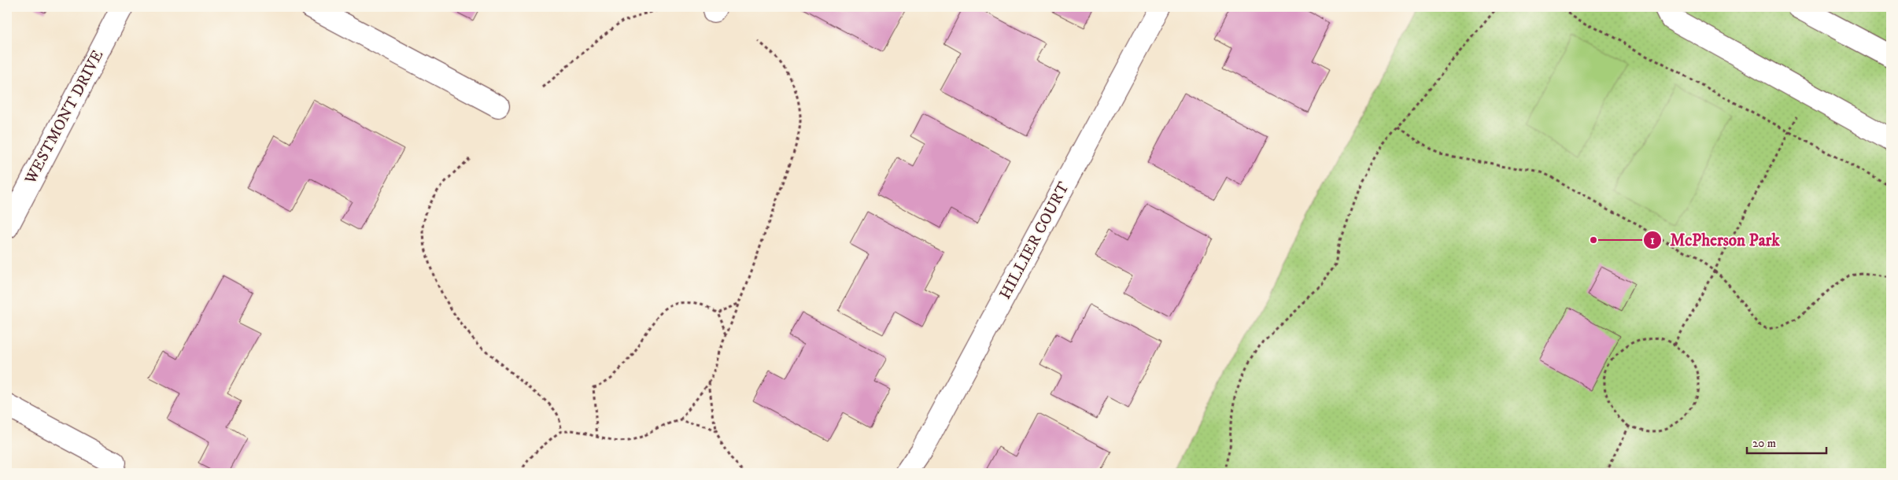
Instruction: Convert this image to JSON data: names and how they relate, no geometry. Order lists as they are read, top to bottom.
{
  "streets": {
    "street": ["WESTMONT DRIVE", "HILLIER COURT"]
  },
  "places": ["McPherson Park"],
  "scale_bar": "20 m"
}
